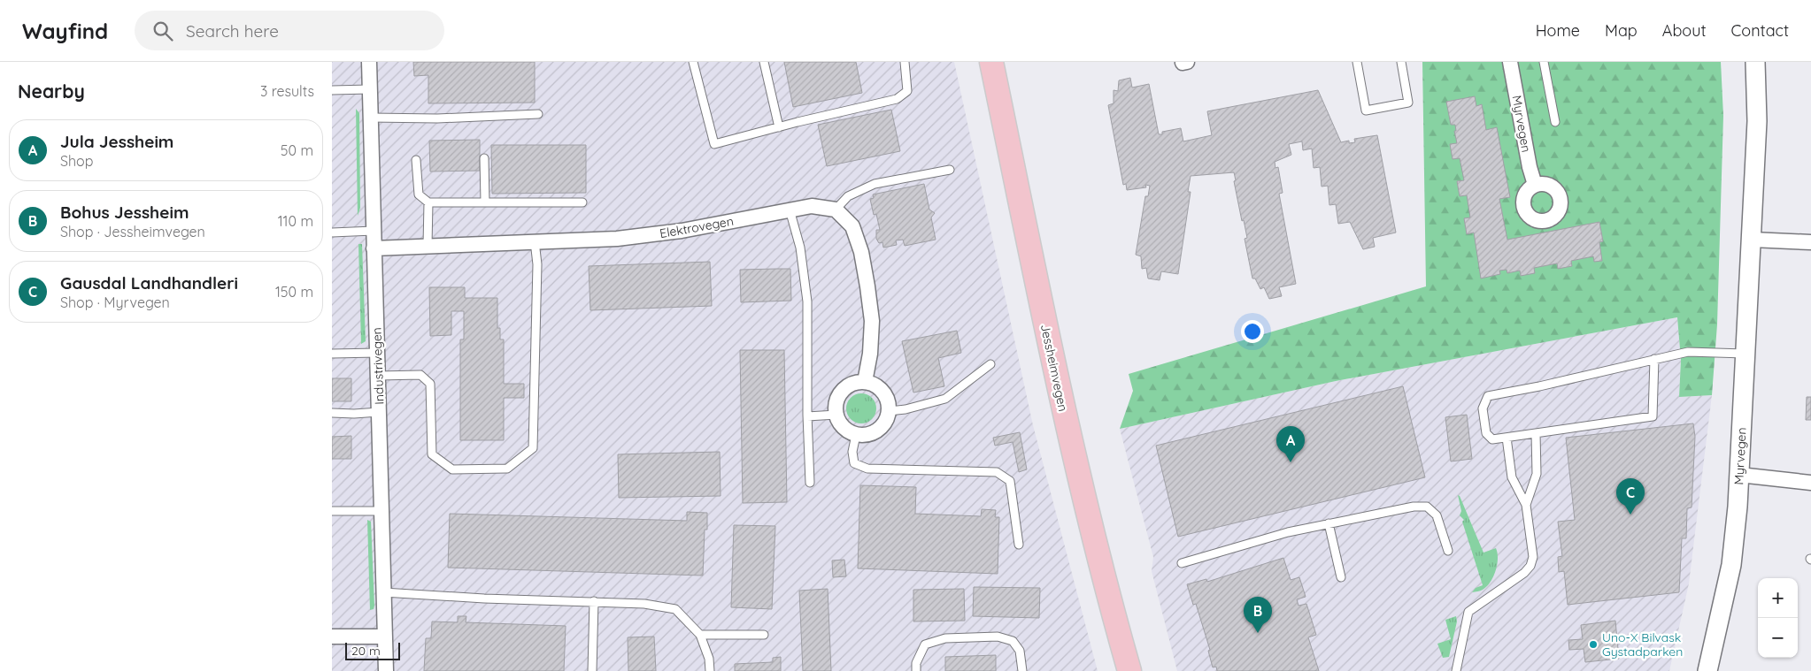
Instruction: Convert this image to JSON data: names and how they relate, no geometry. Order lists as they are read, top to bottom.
{
  "streets": {
    "main road": ["Jessheimvegen"],
    "street": ["Myrvegen", "Elektrovegen", "Industrivegen"]
  },
  "crossings": [
    ["Elektrovegen", "Industrivegen"]
  ],
  "places": ["Uno-X Bilvask Gystadparken"],
  "scale_bar": "20 m",
  "page": {
    "header": "Wayfind",
    "search": "Search here",
    "nav": [
      "Home",
      "Map",
      "About",
      "Contact"
    ],
    "heading": ["Nearby", "3 results"],
    "list": [
      {
        "mark": "A",
        "name": "Jula Jessheim",
        "note": "Shop",
        "value": "50 m"
      },
      {
        "mark": "B",
        "name": "Bohus Jessheim",
        "note": "Shop · Jessheimvegen",
        "value": "110 m"
      },
      {
        "mark": "C",
        "name": "Gausdal Landhandleri",
        "note": "Shop · Myrvegen",
        "value": "150 m"
      }
    ],
    "pins": ["A", "C", "B"],
    "map_buttons": ["+", "−"],
    "scale": "20 m"
  }
}
